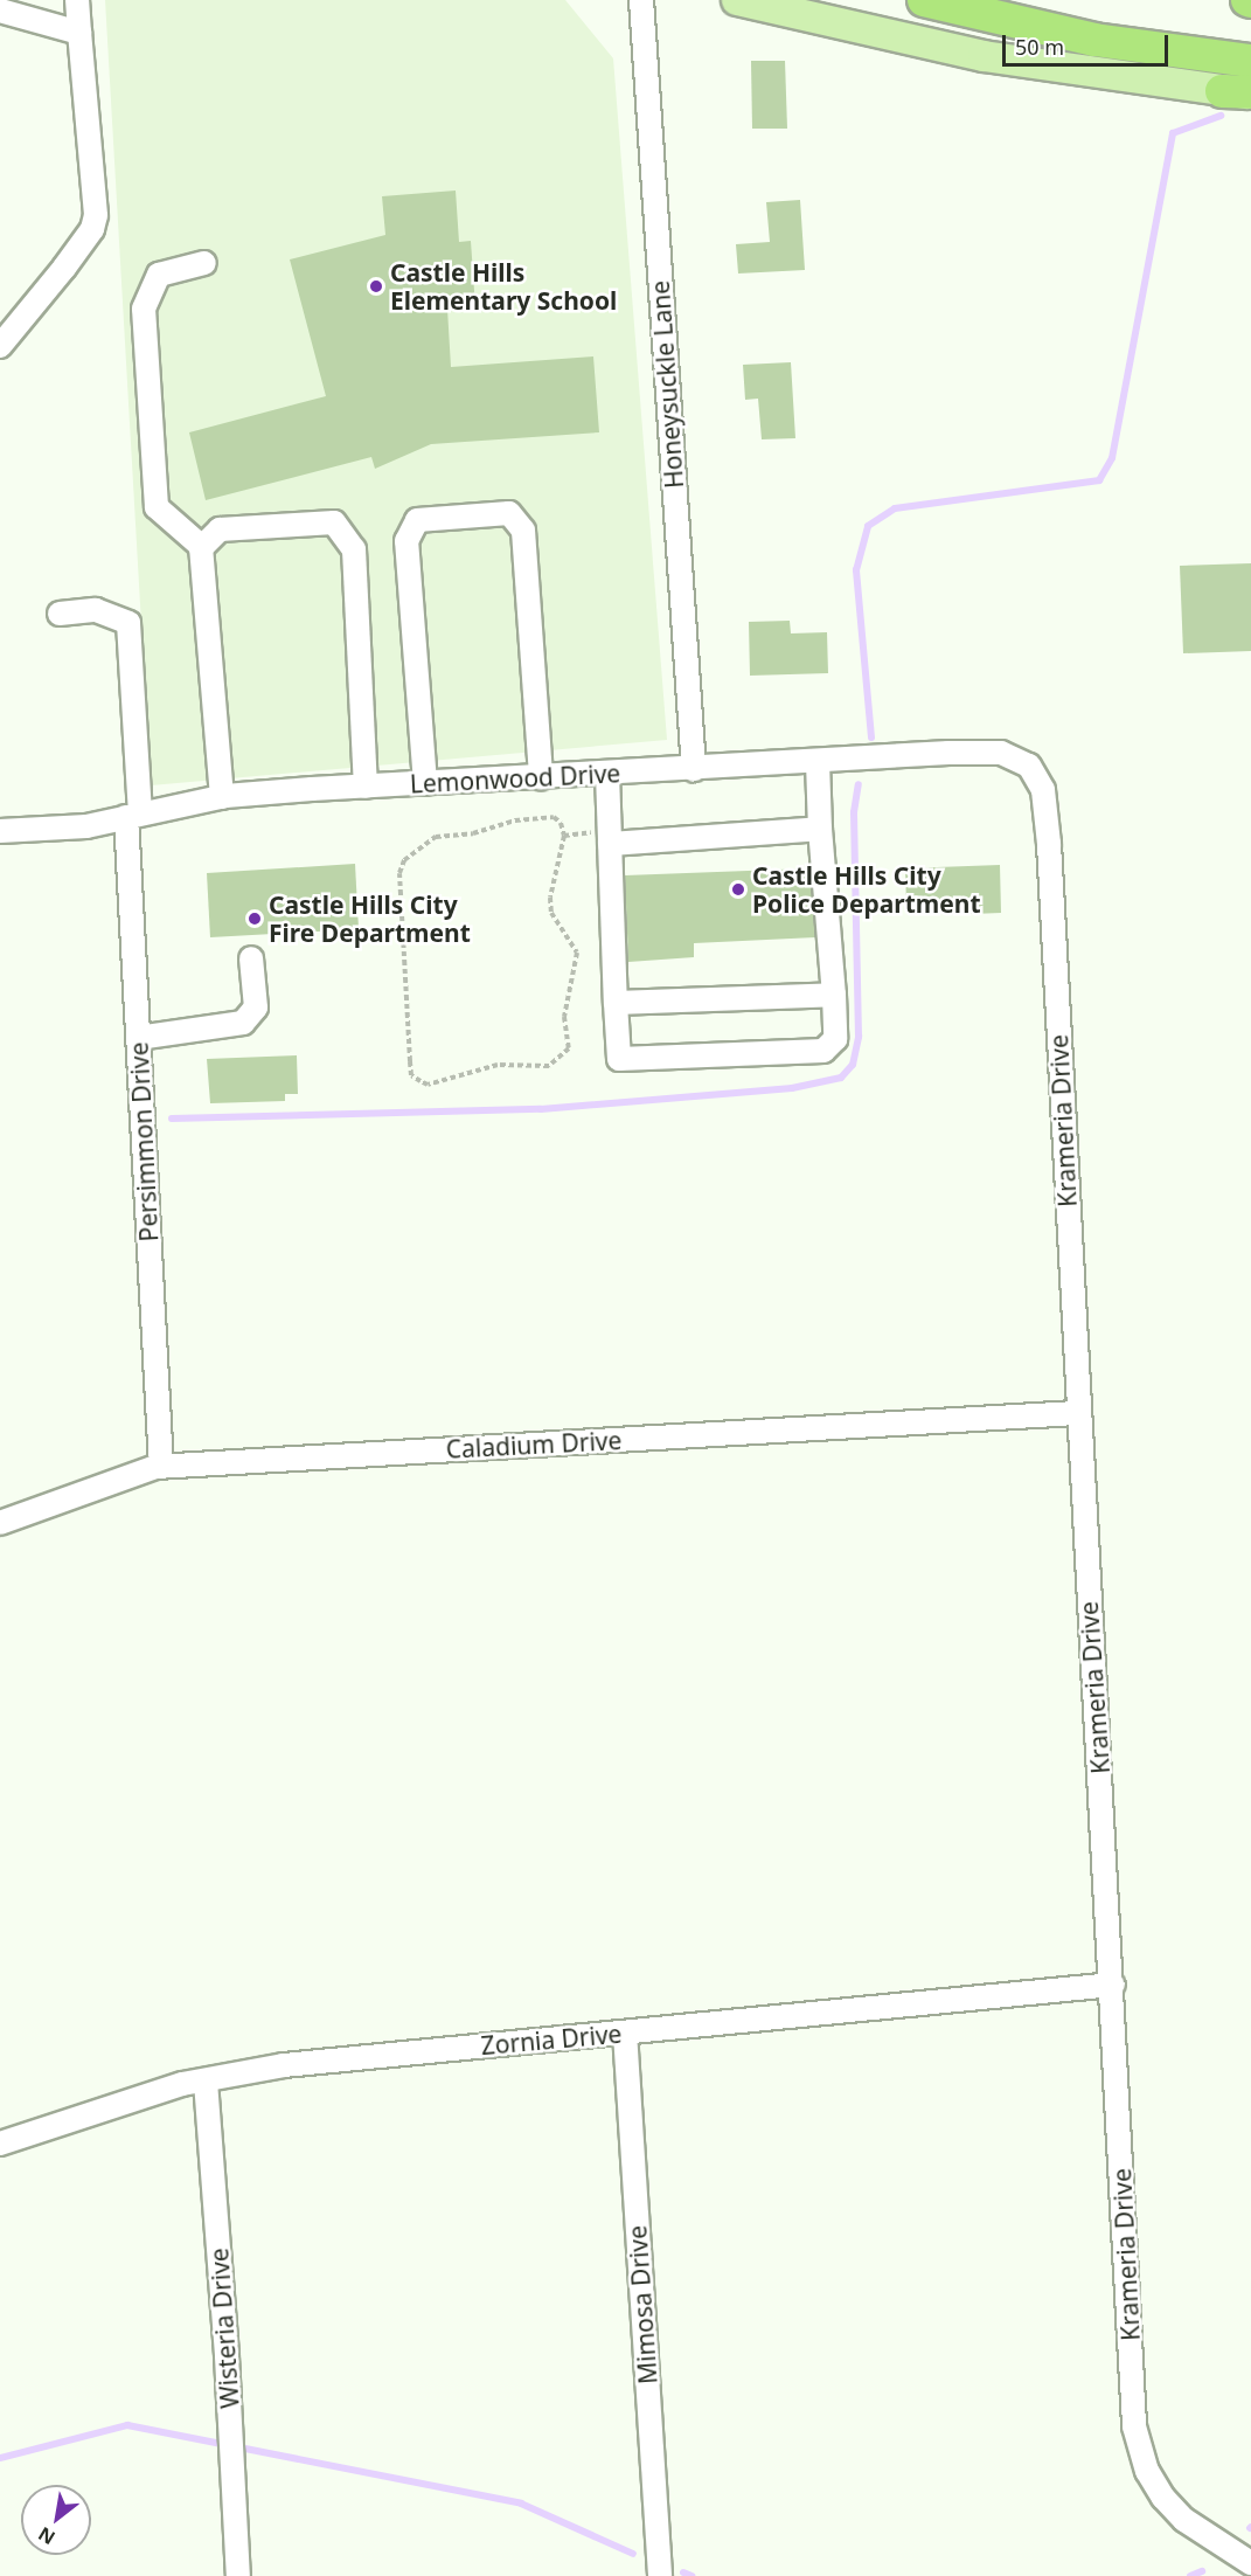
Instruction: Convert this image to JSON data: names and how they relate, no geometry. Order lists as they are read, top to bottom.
{
  "streets": {
    "street": [
      "Honeysuckle Lane",
      "Lemonwood Drive",
      "Krameria Drive",
      "Persimmon Drive",
      "Caladium Drive",
      "Zornia Drive",
      "Mimosa Drive",
      "Wisteria Drive"
    ]
  },
  "crossings": [
    ["Honeysuckle Lane", "Lemonwood Drive"],
    ["Lemonwood Drive", "Krameria Drive"],
    ["Lemonwood Drive", "Persimmon Drive"],
    ["Krameria Drive", "Caladium Drive"],
    ["Krameria Drive", "Zornia Drive"],
    ["Persimmon Drive", "Caladium Drive"],
    ["Zornia Drive", "Mimosa Drive"],
    ["Zornia Drive", "Wisteria Drive"]
  ],
  "places": ["Castle Hills Elementary School", "Castle Hills City Police Department", "Castle Hills City Fire Department"],
  "scale_bar": "50 m",
  "north": "bottom left"
}
